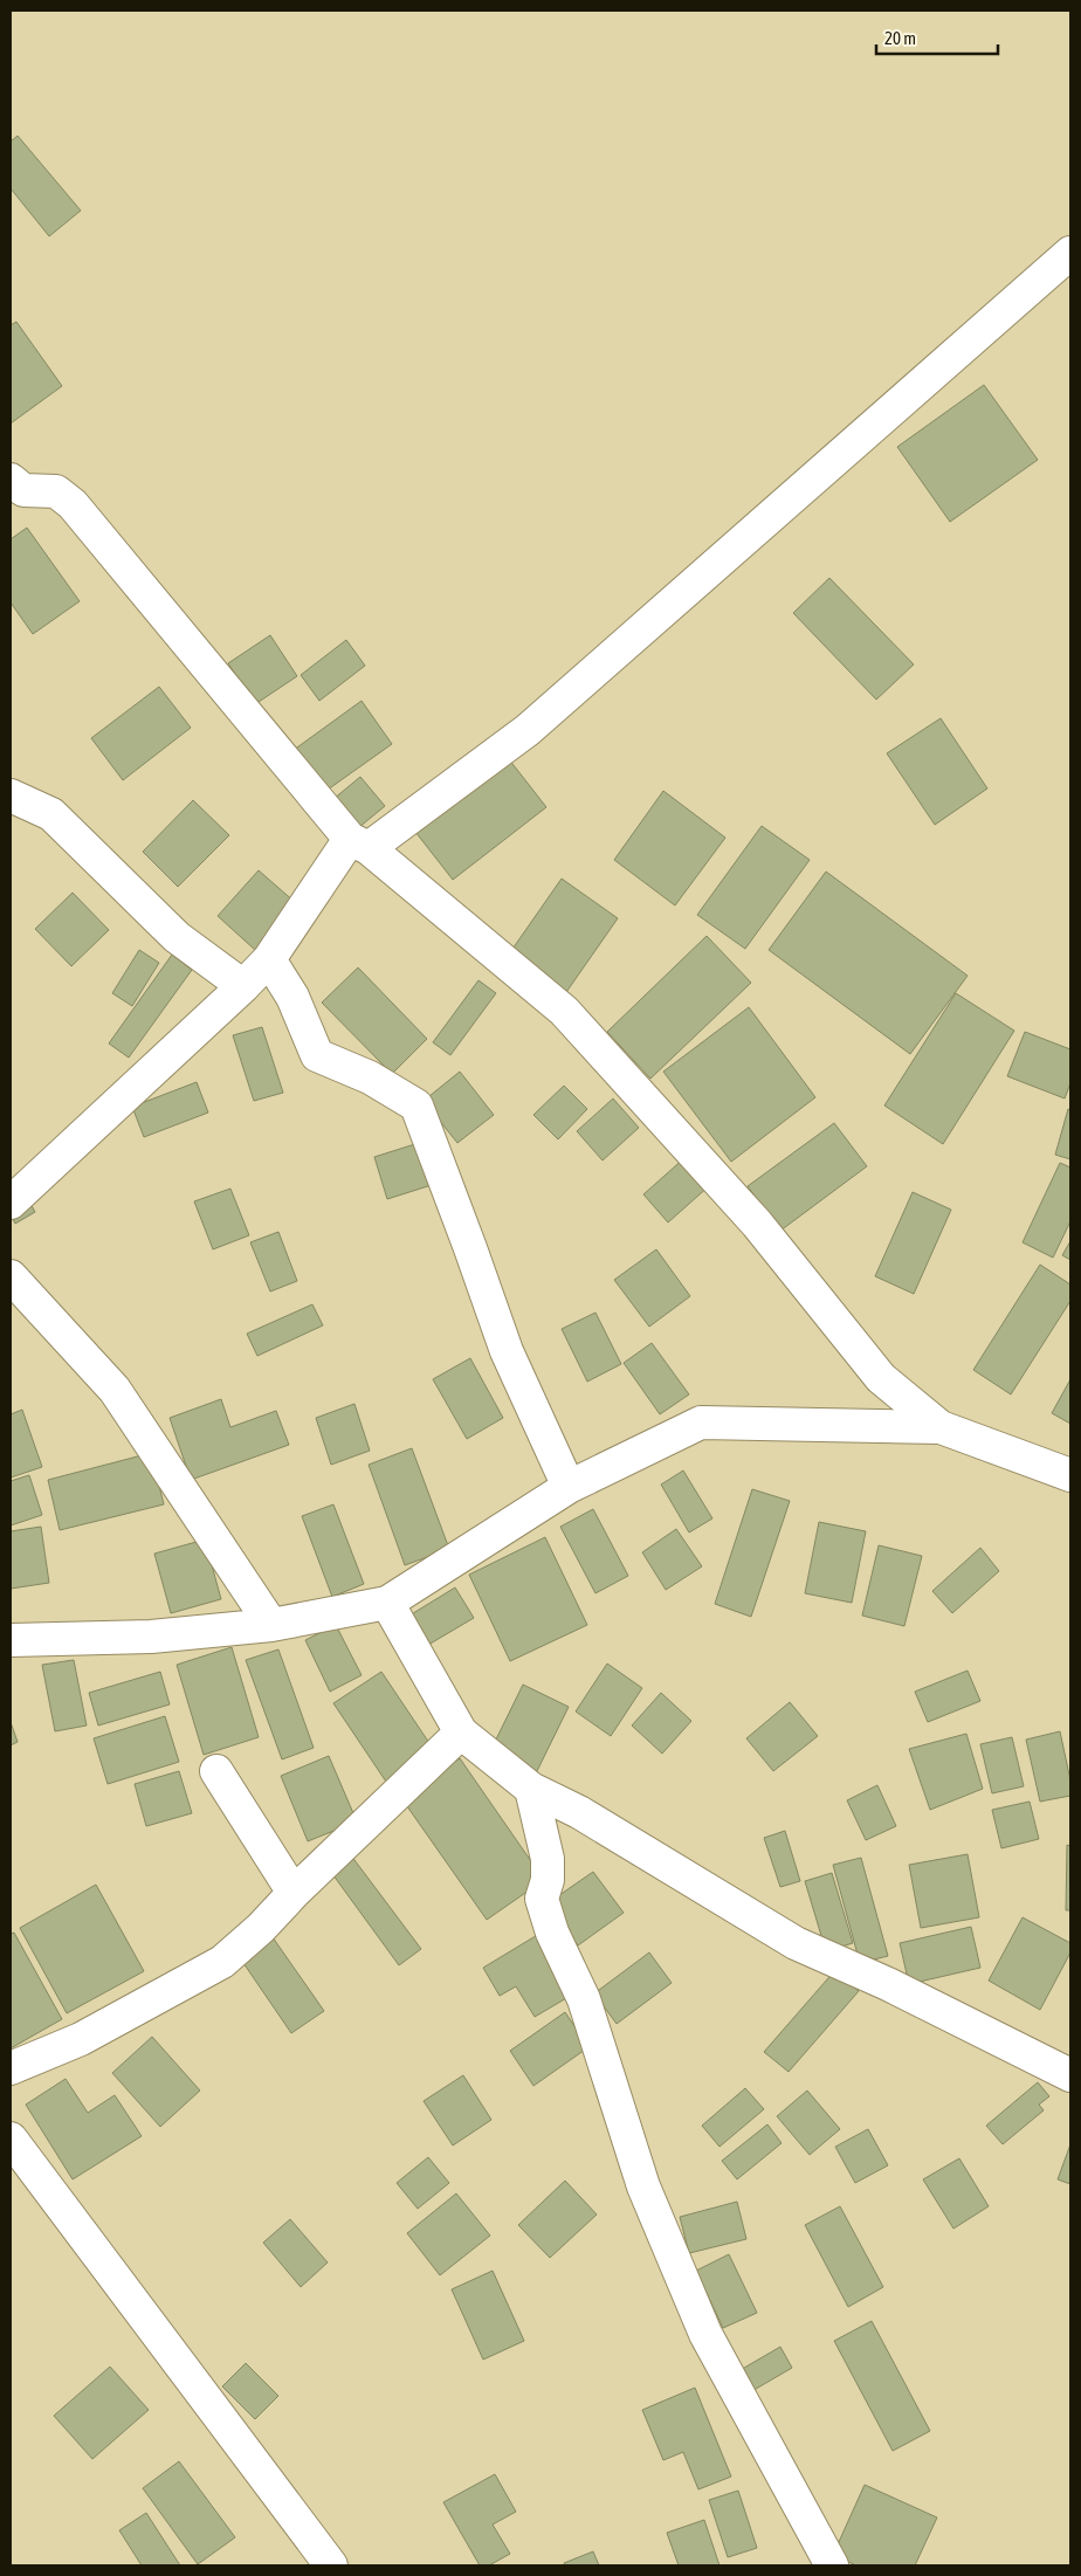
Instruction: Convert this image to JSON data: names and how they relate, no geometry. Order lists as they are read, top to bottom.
{
  "scale_bar": "20 m"
}
